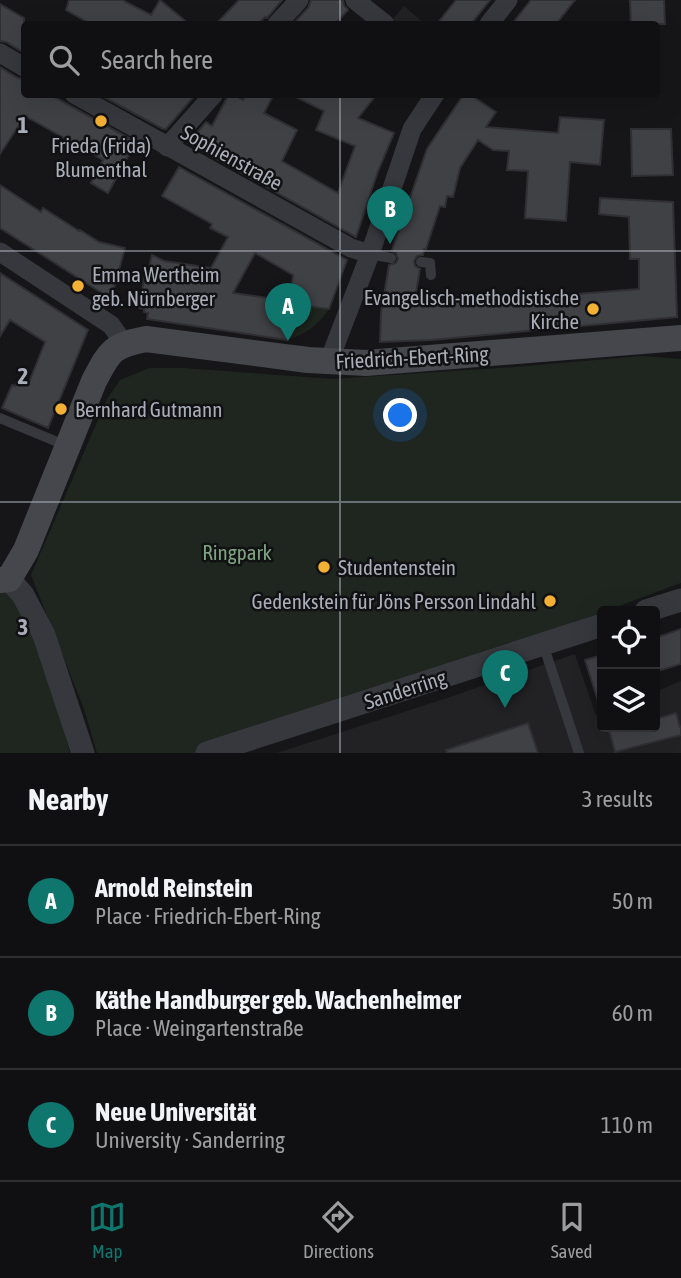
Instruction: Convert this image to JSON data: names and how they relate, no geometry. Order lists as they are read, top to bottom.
{
  "streets": {
    "main road": ["Friedrich-Ebert-Ring"],
    "street": ["Sophienstraße", "Sanderring"]
  },
  "parks": ["Ringpark"],
  "places": [
    "Frieda (Frida) Blumenthal",
    "Emma Wertheim geb. Nürnberger",
    "Evangelisch-methodistische Kirche",
    "Bernhard Gutmann",
    "Studentenstein",
    "Gedenkstein für Jöns Persson Lindahl"
  ],
  "page": {
    "search": "Search here",
    "pins": ["B", "A", "C"],
    "heading": ["Nearby", "3 results"],
    "list": [
      {
        "mark": "A",
        "name": "Arnold Reinstein",
        "note": "Place · Friedrich-Ebert-Ring",
        "value": "50 m"
      },
      {
        "mark": "B",
        "name": "Käthe Handburger geb. Wachenheimer",
        "note": "Place · Weingartenstraße",
        "value": "60 m"
      },
      {
        "mark": "C",
        "name": "Neue Universität",
        "note": "University · Sanderring",
        "value": "110 m"
      }
    ],
    "nav": ["Map", "Directions", "Saved"]
  },
  "grid": {
    "rows": ["1", "2", "3"]
  }
}
